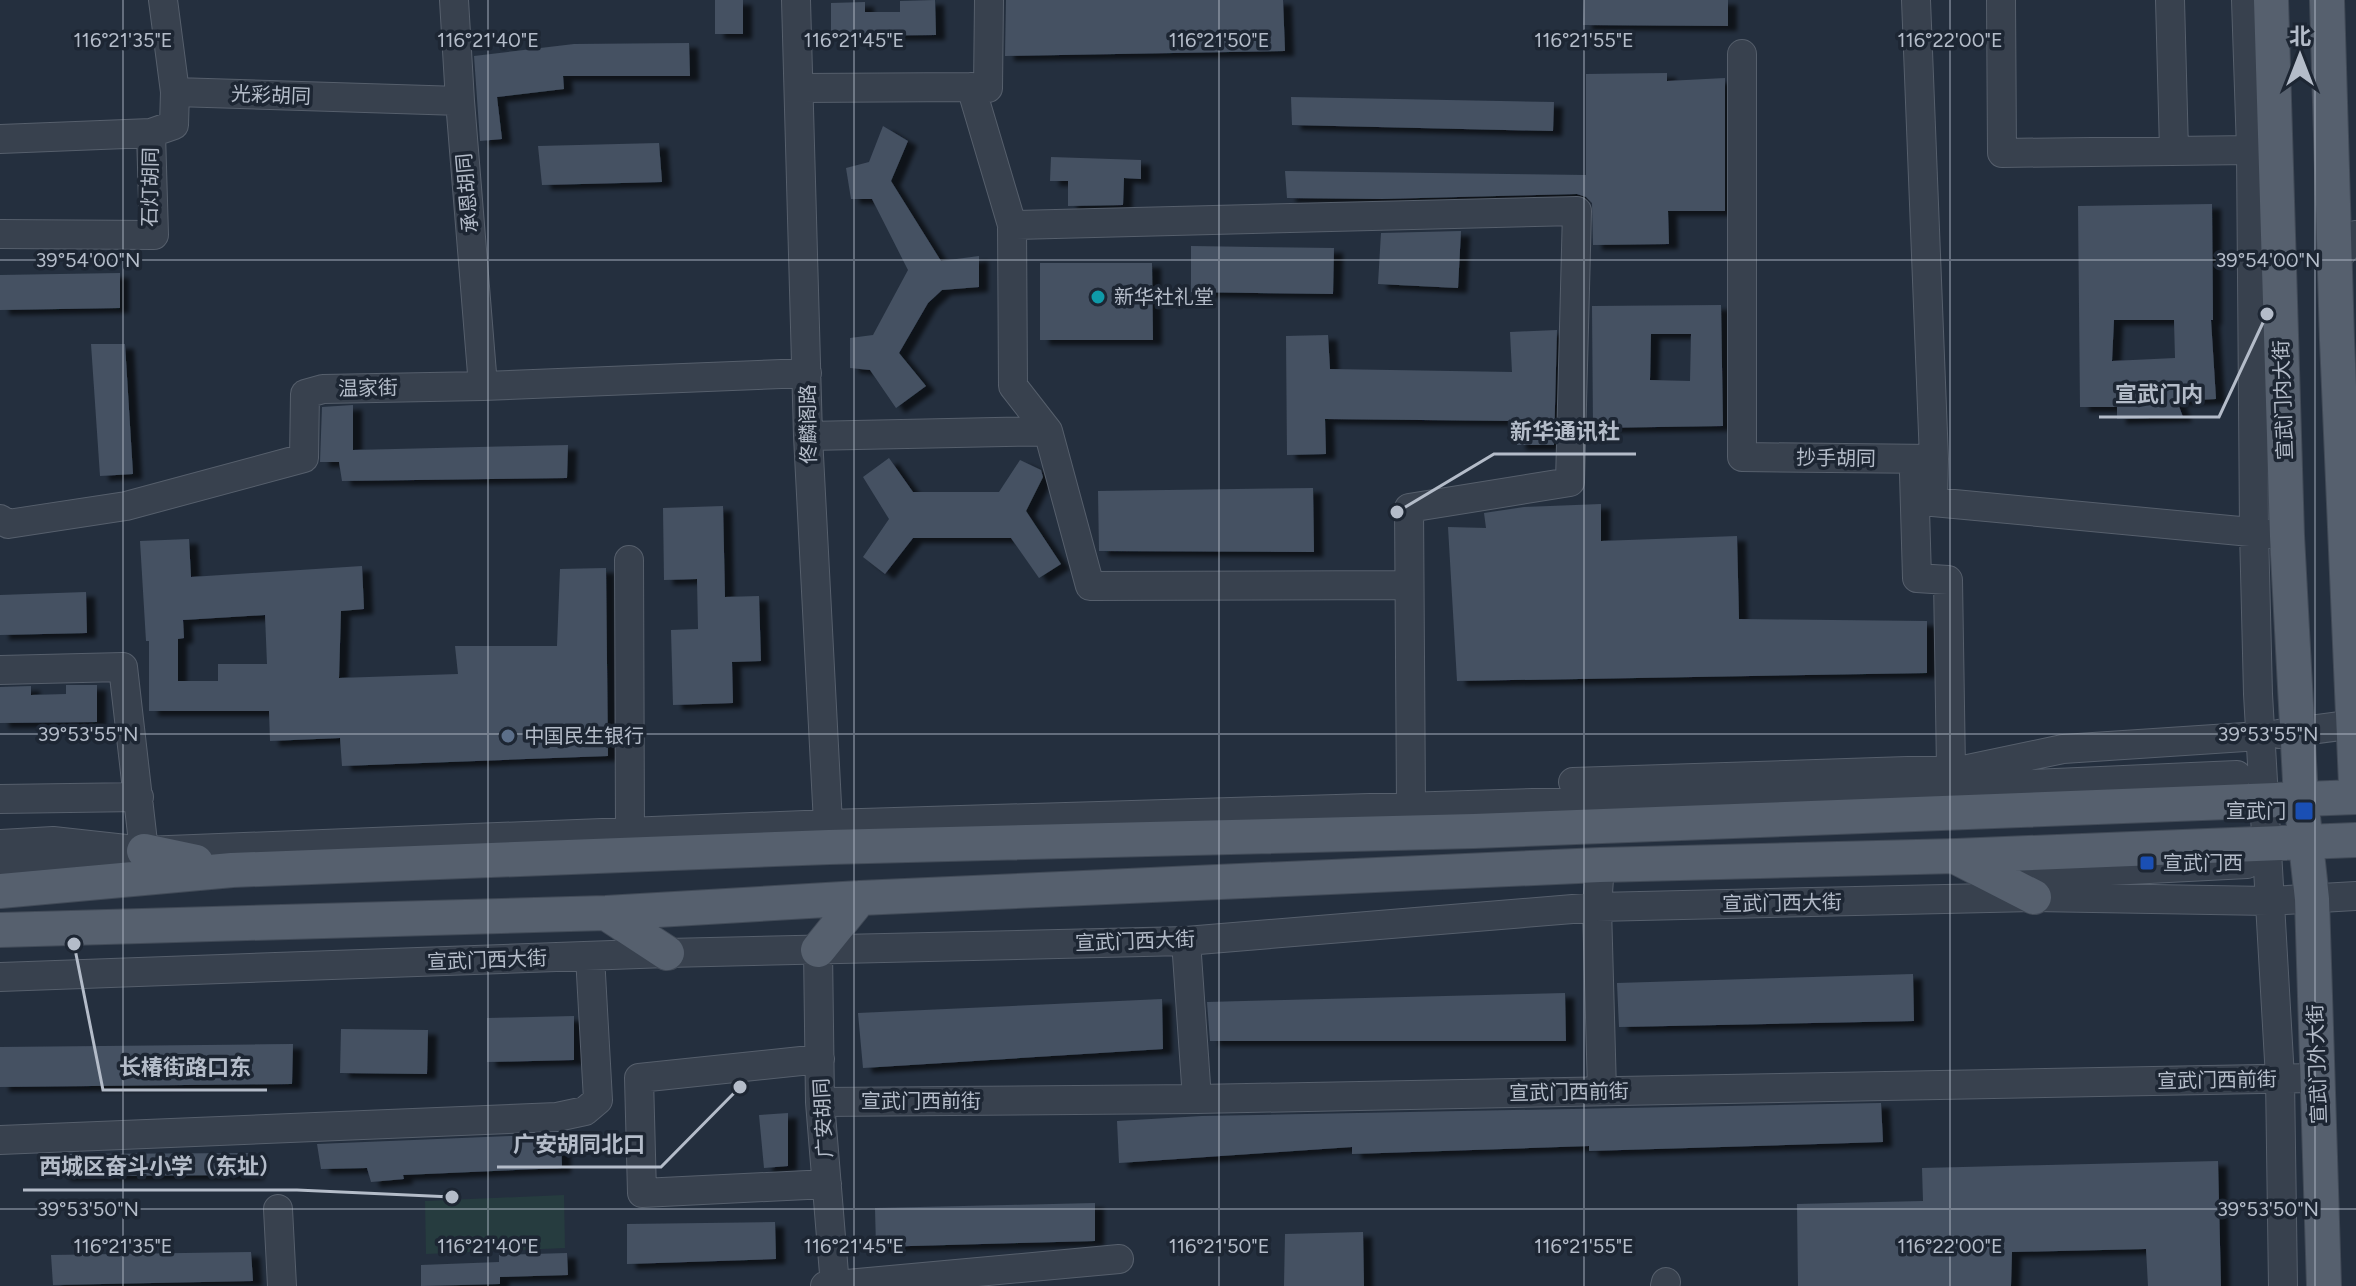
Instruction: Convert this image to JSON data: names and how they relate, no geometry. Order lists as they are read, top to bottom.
{
  "streets": {
    "main road": ["宣武门内大街", "宣武门外大街"],
    "street": [
      "光彩胡同",
      "石灯胡同",
      "承恩胡同",
      "温家街",
      "佟麟阁路",
      "抄手胡同",
      "宣武门西大街",
      "宣武门西前街",
      "广安胡同"
    ]
  },
  "crossings": [
    ["光彩胡同", "承恩胡同"],
    ["承恩胡同", "温家街"],
    ["温家街", "佟麟阁路"],
    ["宣武门内大街", "宣武门外大街"],
    ["宣武门西大街", "宣武门外大街"],
    ["宣武门西大街", "广安胡同"],
    ["宣武门外大街", "宣武门西前街"],
    ["宣武门西前街", "广安胡同"]
  ],
  "places": {
    "other": [
      "新华社礼堂",
      "宣武门内",
      "新华通讯社",
      "中国民生银行",
      "长椿街路口东",
      "广安胡同北口",
      "西城区奋斗小学（东址）"
    ],
    "transit": ["宣武门", "宣武门西"]
  },
  "north": "top",
  "coordinates": [
    "116°21'35\"E",
    "116°21'40\"E",
    "116°21'45\"E",
    "116°21'50\"E",
    "116°21'55\"E",
    "116°22'00\"E",
    "39°54'00\"N",
    "39°53'55\"N",
    "39°53'50\"N"
  ]
}
